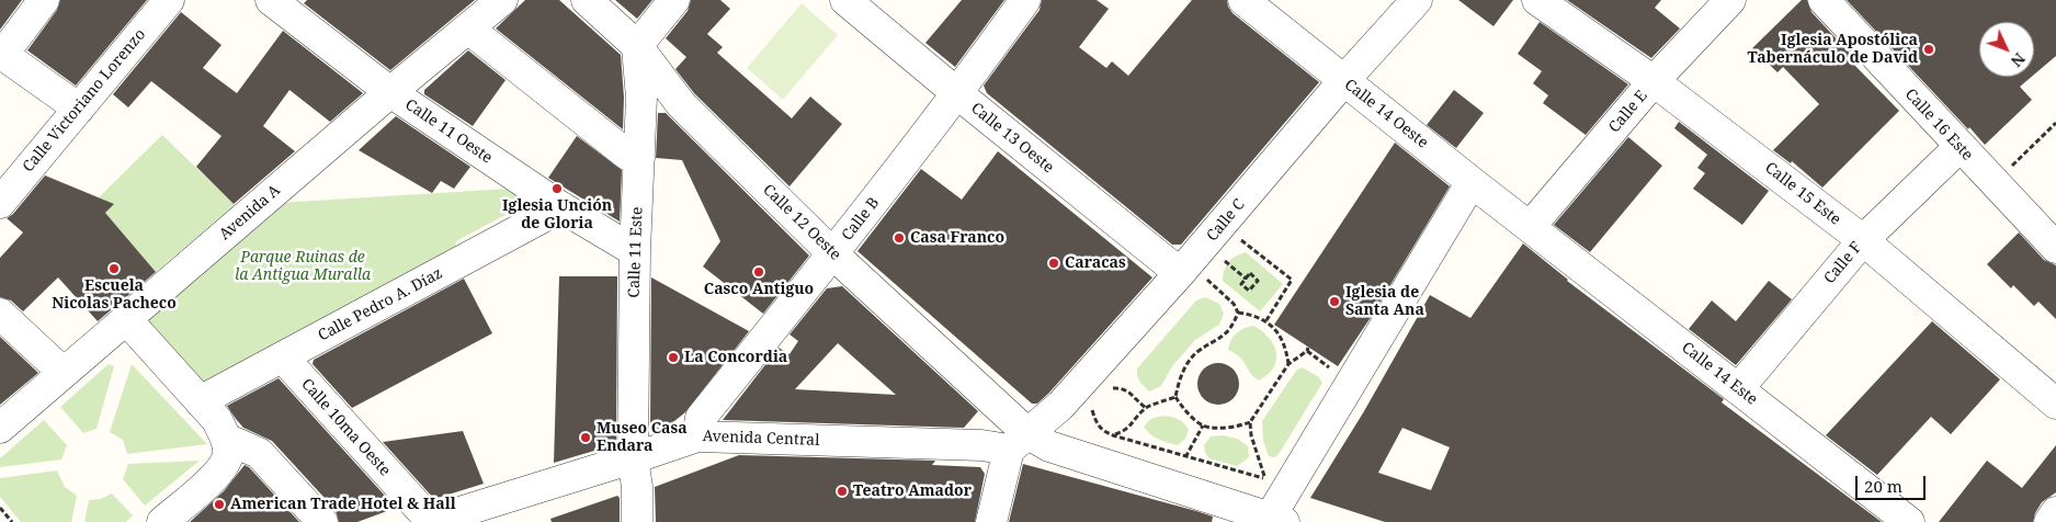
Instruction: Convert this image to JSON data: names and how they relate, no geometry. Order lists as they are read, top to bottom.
{
  "streets": {
    "street": [
      "Calle Victoriano Lorenzo",
      "Calle E",
      "Calle 14 Oeste",
      "Calle 16 Este",
      "Calle 11 Oeste",
      "Calle 13 Oeste",
      "Calle 15 Este",
      "Avenida A",
      "Calle B",
      "Calle C",
      "Calle 12 Oeste",
      "Calle 11 Este",
      "Calle F",
      "Calle Pedro A. Díaz",
      "Calle 14 Este",
      "Calle 10ma Oeste",
      "Avenida Central"
    ]
  },
  "crossings": [
    ["Calle E", "Calle 14 Oeste"],
    ["Calle E", "Calle 15 Este"],
    ["Calle E", "Calle 14 Este"],
    ["Calle 14 Oeste", "Calle C"],
    ["Calle 14 Oeste", "Calle 14 Este"],
    ["Calle 16 Este", "Calle F"],
    ["Calle 11 Oeste", "Avenida A"],
    ["Calle 11 Oeste", "Calle 11 Este"],
    ["Calle 11 Oeste", "Calle Pedro A. Díaz"],
    ["Calle 13 Oeste", "Calle B"],
    ["Calle 13 Oeste", "Calle C"],
    ["Calle 15 Este", "Calle F"],
    ["Calle B", "Calle 12 Oeste"],
    ["Calle B", "Avenida Central"],
    ["Calle C", "Calle 12 Oeste"],
    ["Calle C", "Avenida Central"],
    ["Calle 12 Oeste", "Calle 11 Este"],
    ["Calle 12 Oeste", "Avenida Central"],
    ["Calle 11 Este", "Avenida Central"],
    ["Calle F", "Calle 14 Este"],
    ["Calle Pedro A. Díaz", "Calle 10ma Oeste"],
    ["Calle 10ma Oeste", "Avenida Central"]
  ],
  "parks": ["Parque Ruinas de la Antigua Muralla"],
  "places": [
    "Iglesia Apostólica Tabernáculo de David",
    "Iglesia Unción de Gloria",
    "Casa Franco",
    "Caracas",
    "Escuela Nicolas Pacheco",
    "Casco Antiguo",
    "Iglesia de Santa Ana",
    "La Concordia",
    "Museo Casa Endara",
    "Teatro Amador",
    "American Trade Hotel & Hall"
  ],
  "scale_bar": "20 m",
  "north": "bottom right"
}
